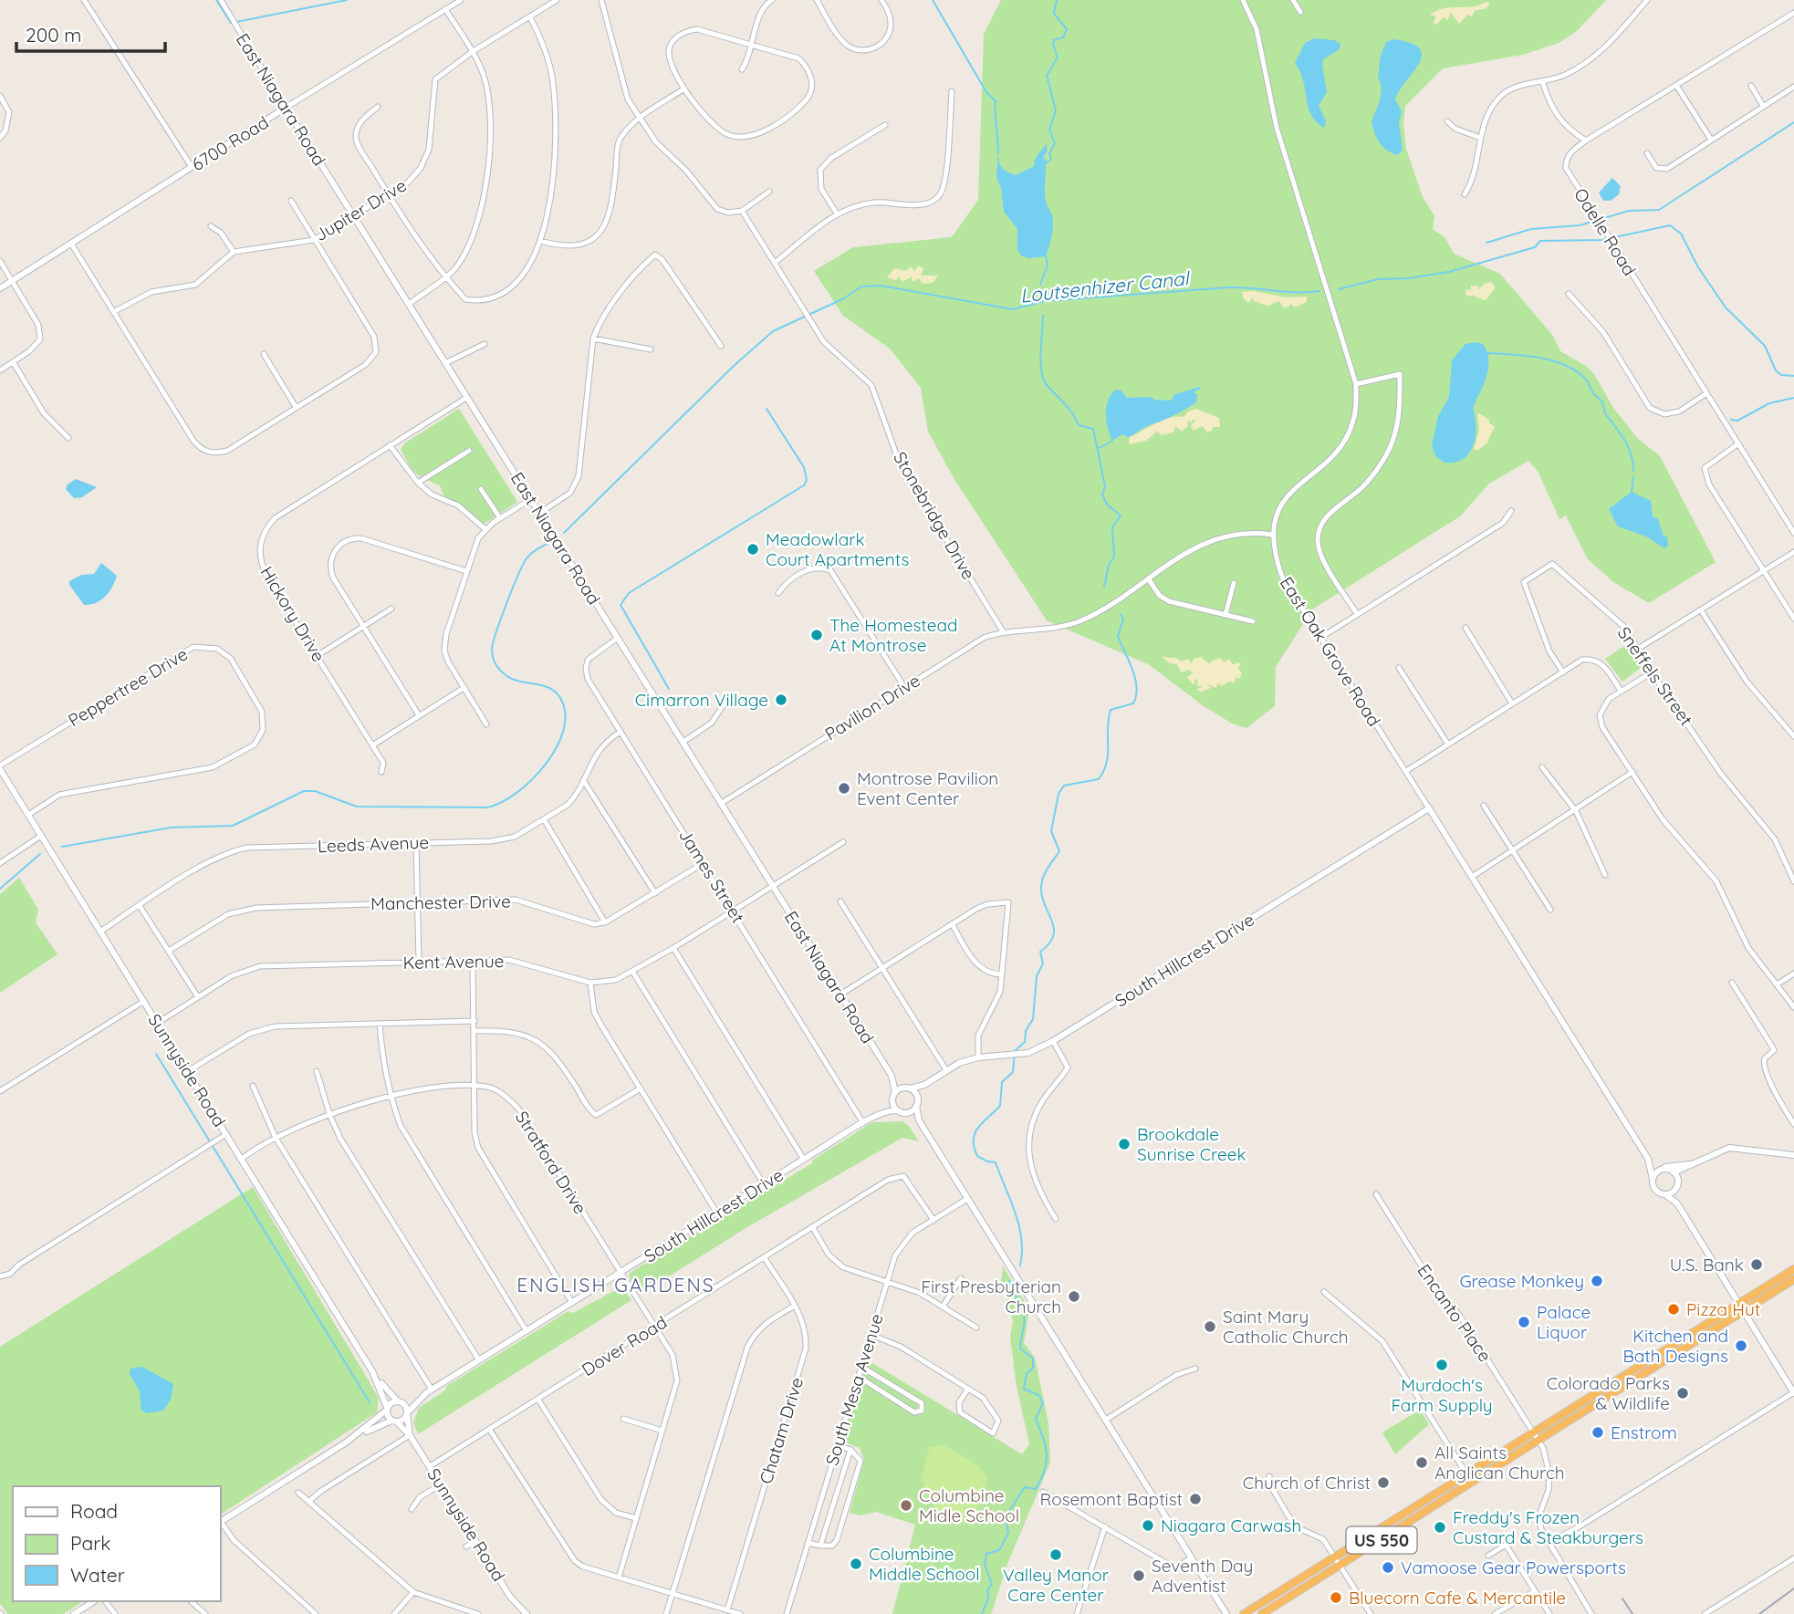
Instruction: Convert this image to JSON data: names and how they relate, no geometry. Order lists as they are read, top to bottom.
{
  "streets": {
    "highway": ["US 550"],
    "street": [
      "East Niagara Road",
      "6700 Road",
      "Jupiter Drive",
      "Odelle Road",
      "Stonebridge Drive",
      "Hickory Drive",
      "East Oak Grove Road",
      "Sneffels Street",
      "Peppertree Drive",
      "Pavilion Drive",
      "Leeds Avenue",
      "James Street",
      "Manchester Drive",
      "South Hillcrest Drive",
      "Kent Avenue",
      "Sunnyside Road",
      "Stratford Drive",
      "Encanto Place",
      "Dover Road",
      "South Mesa Avenue",
      "Chatam Drive"
    ]
  },
  "crossings": [
    ["East Niagara Road", "6700 Road"],
    ["East Niagara Road", "Jupiter Drive"],
    ["East Niagara Road", "Hickory Drive"],
    ["East Niagara Road", "Pavilion Drive"],
    ["East Niagara Road", "James Street"],
    ["East Niagara Road", "South Hillcrest Drive"],
    ["East Niagara Road", "Kent Avenue"],
    ["Stonebridge Drive", "Pavilion Drive"],
    ["East Oak Grove Road", "Pavilion Drive"],
    ["East Oak Grove Road", "South Hillcrest Drive"],
    ["Peppertree Drive", "Sunnyside Road"],
    ["Leeds Avenue", "James Street"],
    ["Leeds Avenue", "Sunnyside Road"],
    ["James Street", "South Hillcrest Drive"],
    ["James Street", "Kent Avenue"],
    ["South Hillcrest Drive", "Stratford Drive"],
    ["Kent Avenue", "Sunnyside Road"],
    ["Sunnyside Road", "Stratford Drive"],
    ["Sunnyside Road", "Dover Road"],
    ["Stratford Drive", "Dover Road"],
    ["Encanto Place", "US 550"],
    ["Dover Road", "South Mesa Avenue"],
    ["Dover Road", "Chatam Drive"]
  ],
  "districts": ["ENGLISH GARDENS"],
  "water": ["Loutsenhizer Canal"],
  "places": [
    "Meadowlark Court Apartments",
    "The Homestead At Montrose",
    "Cimarron Village",
    "Montrose Pavilion Event Center",
    "Brookdale Sunrise Creek",
    "U.S. Bank",
    "Grease Monkey",
    "First Presbyterian Church",
    "Pizza Hut",
    "Palace Liquor",
    "Saint Mary Catholic Church",
    "Kitchen and Bath Designs",
    "Murdoch's Farm Supply",
    "Colorado Parks & Wildlife",
    "Enstrom",
    "All Saints Anglican Church",
    "Church of Christ",
    "Rosemont Baptist",
    "Columbine Midle School",
    "Niagara Carwash",
    "Freddy's Frozen Custard & Steakburgers",
    "Valley Manor Care Center",
    "Columbine Middle School",
    "Vamoose Gear Powersports",
    "Seventh Day Adventist",
    "Bluecorn Cafe & Mercantile"
  ],
  "legend": ["Road", "Park", "Water"],
  "scale_bar": "200 m"
}
